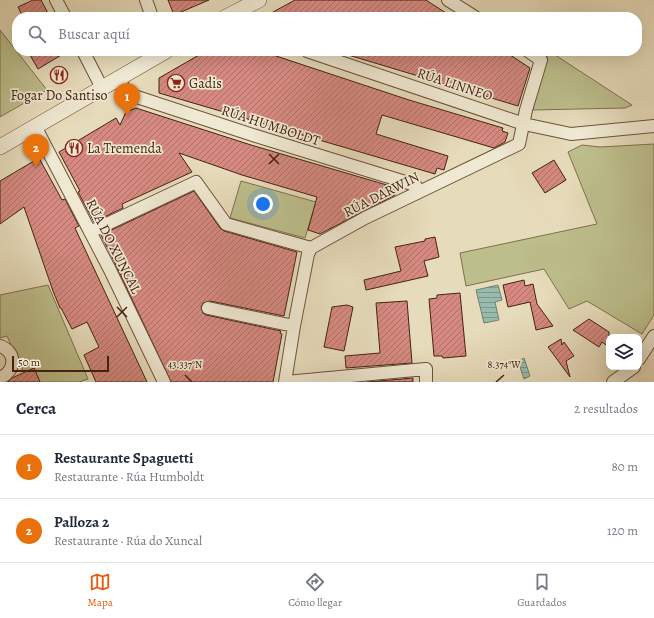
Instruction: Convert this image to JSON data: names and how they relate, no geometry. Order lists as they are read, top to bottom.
{
  "streets": {
    "street": [
      "RÚA LINNEO",
      "RÚA HUMBOLDT",
      "RÚA DARWIN",
      "RÚA DO XUNCAL"
    ]
  },
  "crossings": [
    ["RÚA LINNEO", "RÚA DARWIN"],
    ["RÚA HUMBOLDT", "RÚA DARWIN"]
  ],
  "places": {
    "restaurant": ["Fogar Do Santiso", "La Tremenda"],
    "supermarket": ["Gadis"]
  },
  "scale_bar": "50 m",
  "page": {
    "search": "Buscar aquí",
    "pins": ["1", "2"],
    "scale": "50 m",
    "heading": ["Cerca", "2 resultados"],
    "list": [
      {
        "mark": "1",
        "name": "Restaurante Spaguetti",
        "note": "Restaurante · Rúa Humboldt",
        "value": "80 m"
      },
      {
        "mark": "2",
        "name": "Palloza 2",
        "note": "Restaurante · Rúa do Xuncal",
        "value": "120 m"
      }
    ],
    "nav": ["Mapa", "Cómo llegar", "Guardados"]
  },
  "coordinates": ["43.337°N", "8.374°W"]
}
